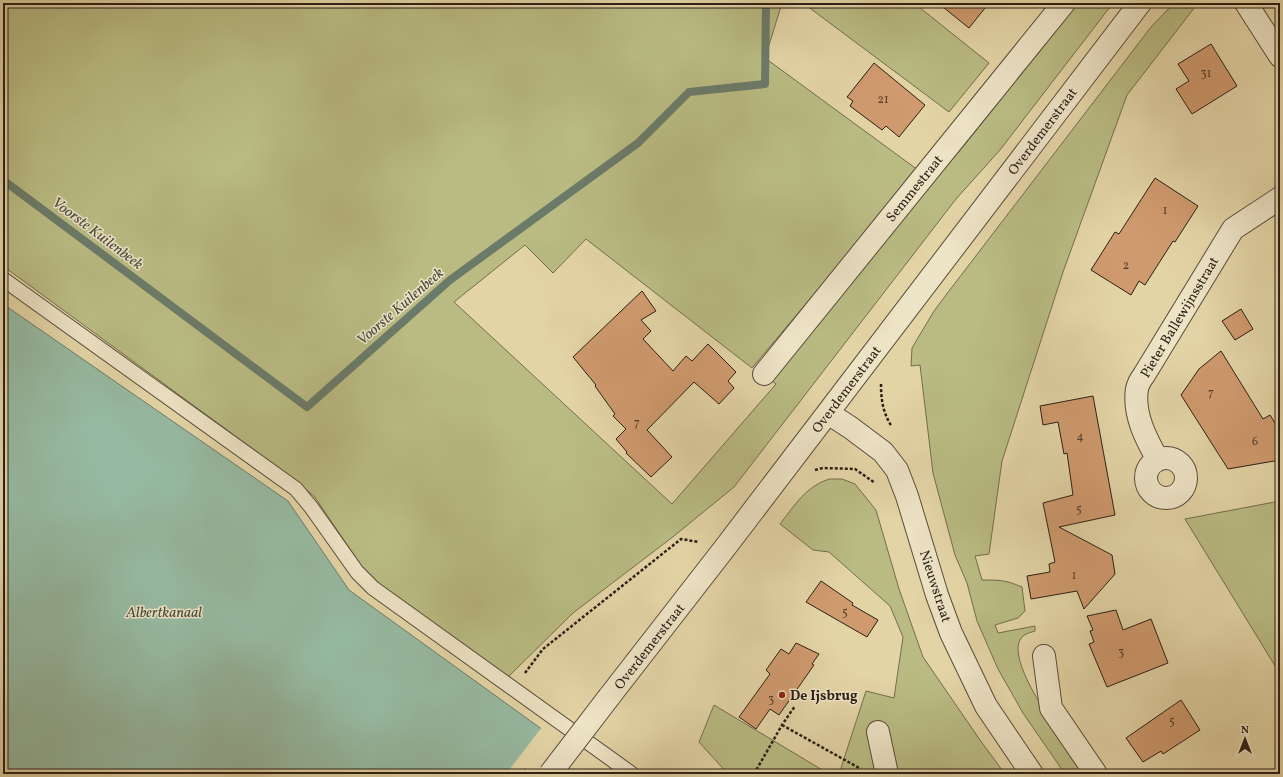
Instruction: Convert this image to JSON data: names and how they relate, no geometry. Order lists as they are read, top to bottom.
{
  "streets": {
    "street": [
      "Overdemerstraat",
      "Semmestraat",
      "Pieter Ballewijnsstraat",
      "Nieuwstraat"
    ]
  },
  "crossings": [
    ["Overdemerstraat", "Nieuwstraat"]
  ],
  "water": ["Voorste Kuilenbeek", "Albertkanaal"],
  "places": ["De Ijsbrug"],
  "house_numbers": [
    "31",
    "21",
    "1",
    "2",
    "7",
    "7",
    "4",
    "6",
    "5",
    "1",
    "5",
    "3",
    "3",
    "5"
  ],
  "north": "top"
}
